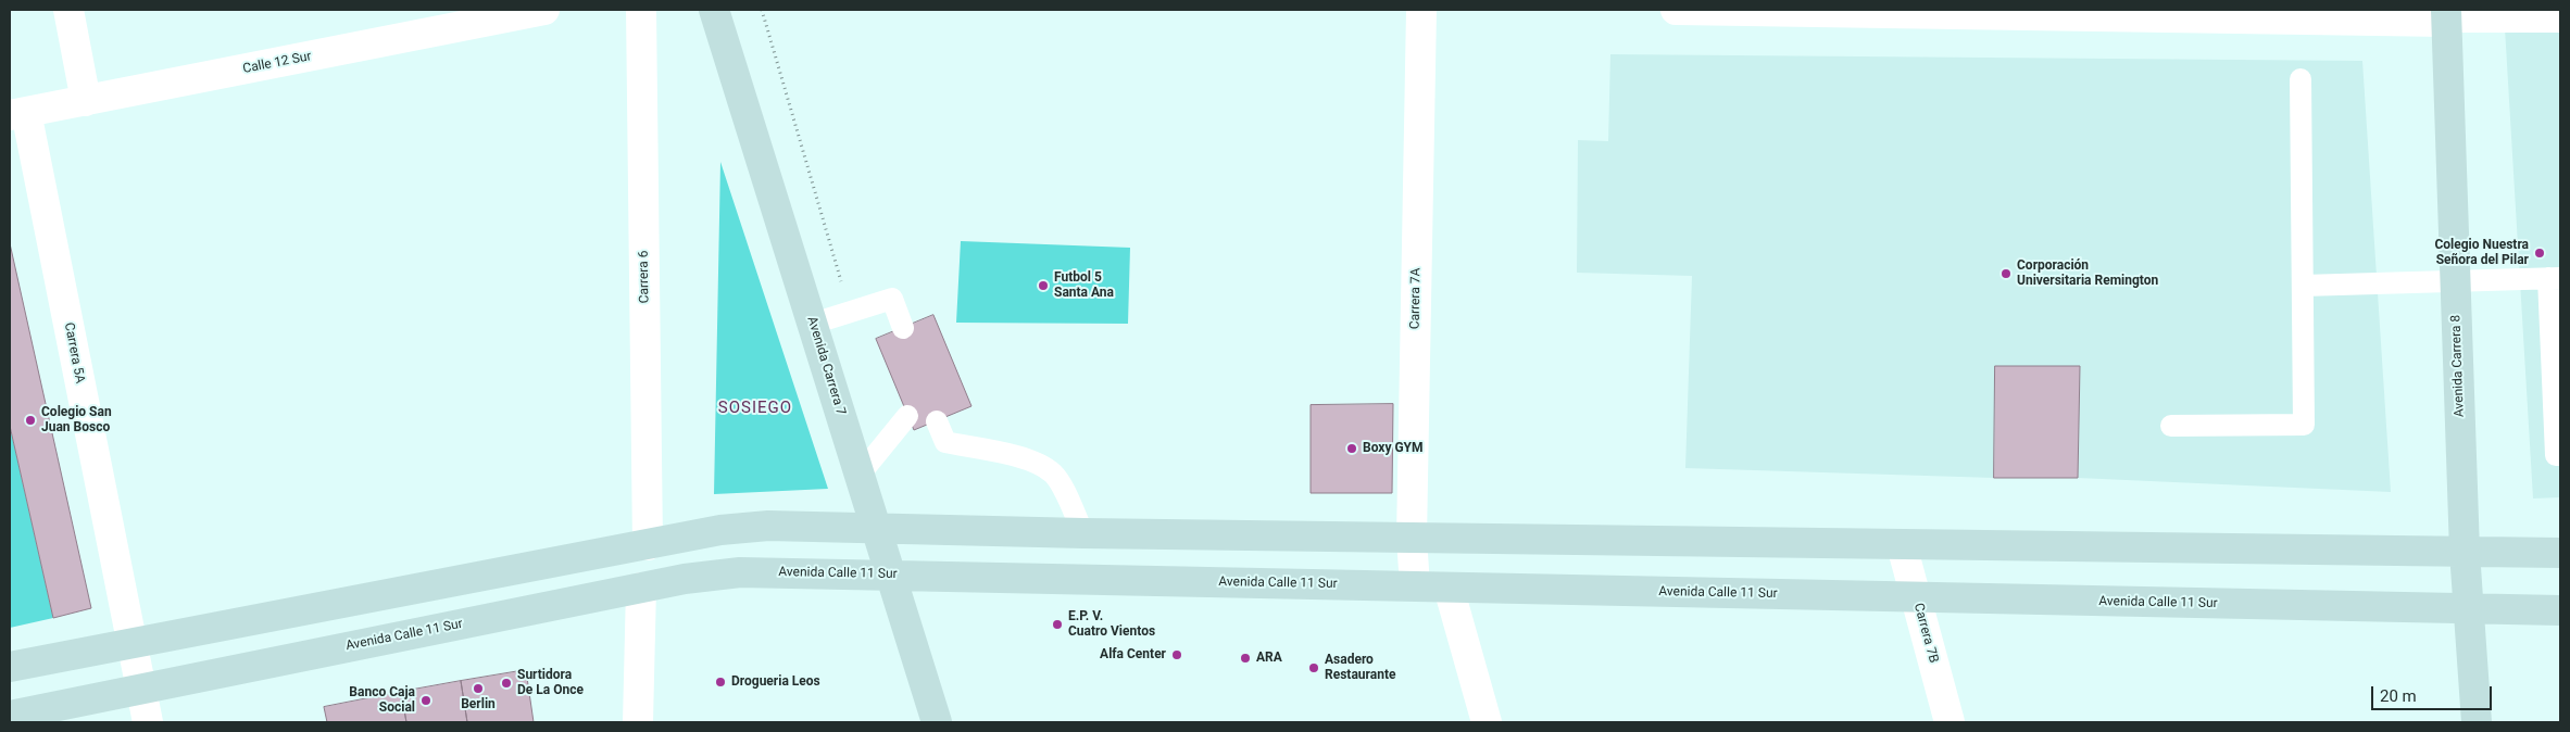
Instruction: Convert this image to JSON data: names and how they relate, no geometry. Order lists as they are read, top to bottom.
{
  "streets": {
    "main road": ["Avenida Carrera 7", "Avenida Carrera 8", "Avenida Calle 11 Sur"],
    "street": [
      "Calle 12 Sur",
      "Carrera 6",
      "Carrera 7A",
      "Carrera 5A",
      "Carrera 7B"
    ]
  },
  "crossings": [
    ["Calle 12 Sur", "Carrera 5A"],
    ["Carrera 7A", "Avenida Calle 11 Sur"],
    ["Carrera 5A", "Avenida Calle 11 Sur"],
    ["Avenida Carrera 7", "Avenida Calle 11 Sur"],
    ["Avenida Carrera 8", "Avenida Calle 11 Sur"],
    ["Avenida Calle 11 Sur", "Carrera 7B"]
  ],
  "districts": ["SOSIEGO"],
  "places": [
    "Colegio Nuestra Señora del Pilar",
    "Corporación Universitaria Remington",
    "Futbol 5 Santa Ana",
    "Colegio San Juan Bosco",
    "Boxy GYM",
    "E.P. V. Cuatro Vientos",
    "Alfa Center",
    "ARA",
    "Asadero Restaurante",
    "Drogueria Leos",
    "Surtidora De La Once",
    "Berlin",
    "Banco Caja Social"
  ],
  "scale_bar": "20 m"
}
